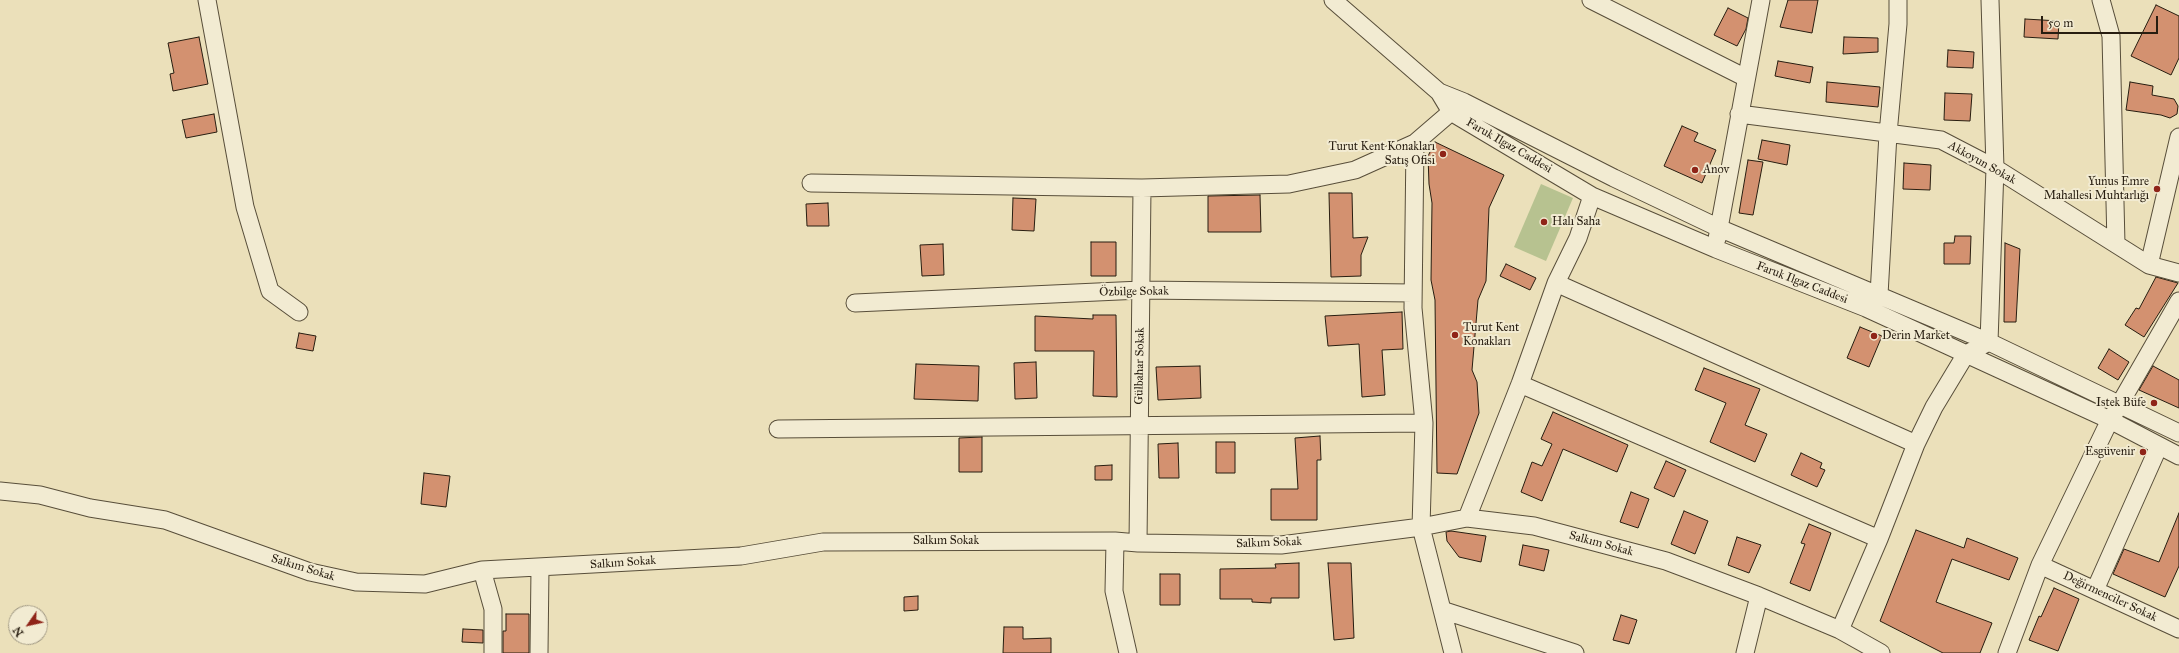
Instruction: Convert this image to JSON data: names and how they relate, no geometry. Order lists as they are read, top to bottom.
{
  "streets": {
    "street": [
      "Faruk Ilgaz Caddesi",
      "Akkoyun Sokak",
      "Özbilge Sokak",
      "Gülbahar Sokak",
      "Salkım Sokak",
      "Değirmenciler Sokak"
    ]
  },
  "crossings": [
    ["Özbilge Sokak", "Gülbahar Sokak"],
    ["Gülbahar Sokak", "Salkım Sokak"]
  ],
  "places": [
    "Turut Kent Konakları Satış Ofisi",
    "Anov",
    "Yunus Emre Mahallesi Muhtarlığı",
    "Halı Saha",
    "Turut Kent Konakları",
    "Derin Market",
    "Istek Büfe",
    "Esgüvenir"
  ],
  "scale_bar": "50 m",
  "north": "bottom left"
}
